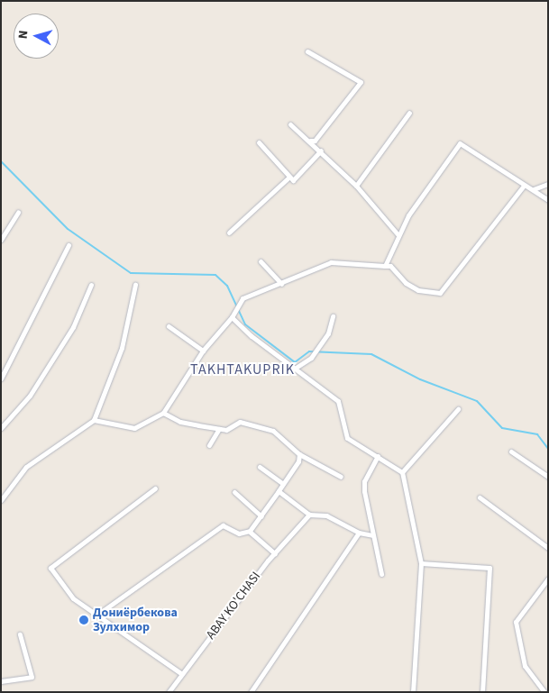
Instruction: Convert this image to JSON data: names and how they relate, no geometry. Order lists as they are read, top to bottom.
{
  "streets": {
    "street": ["ABAY KO'CHASI"]
  },
  "districts": ["TAKHTAKUPRIK"],
  "places": ["Дониёрбекова Зулхимор"],
  "north": "left"
}
